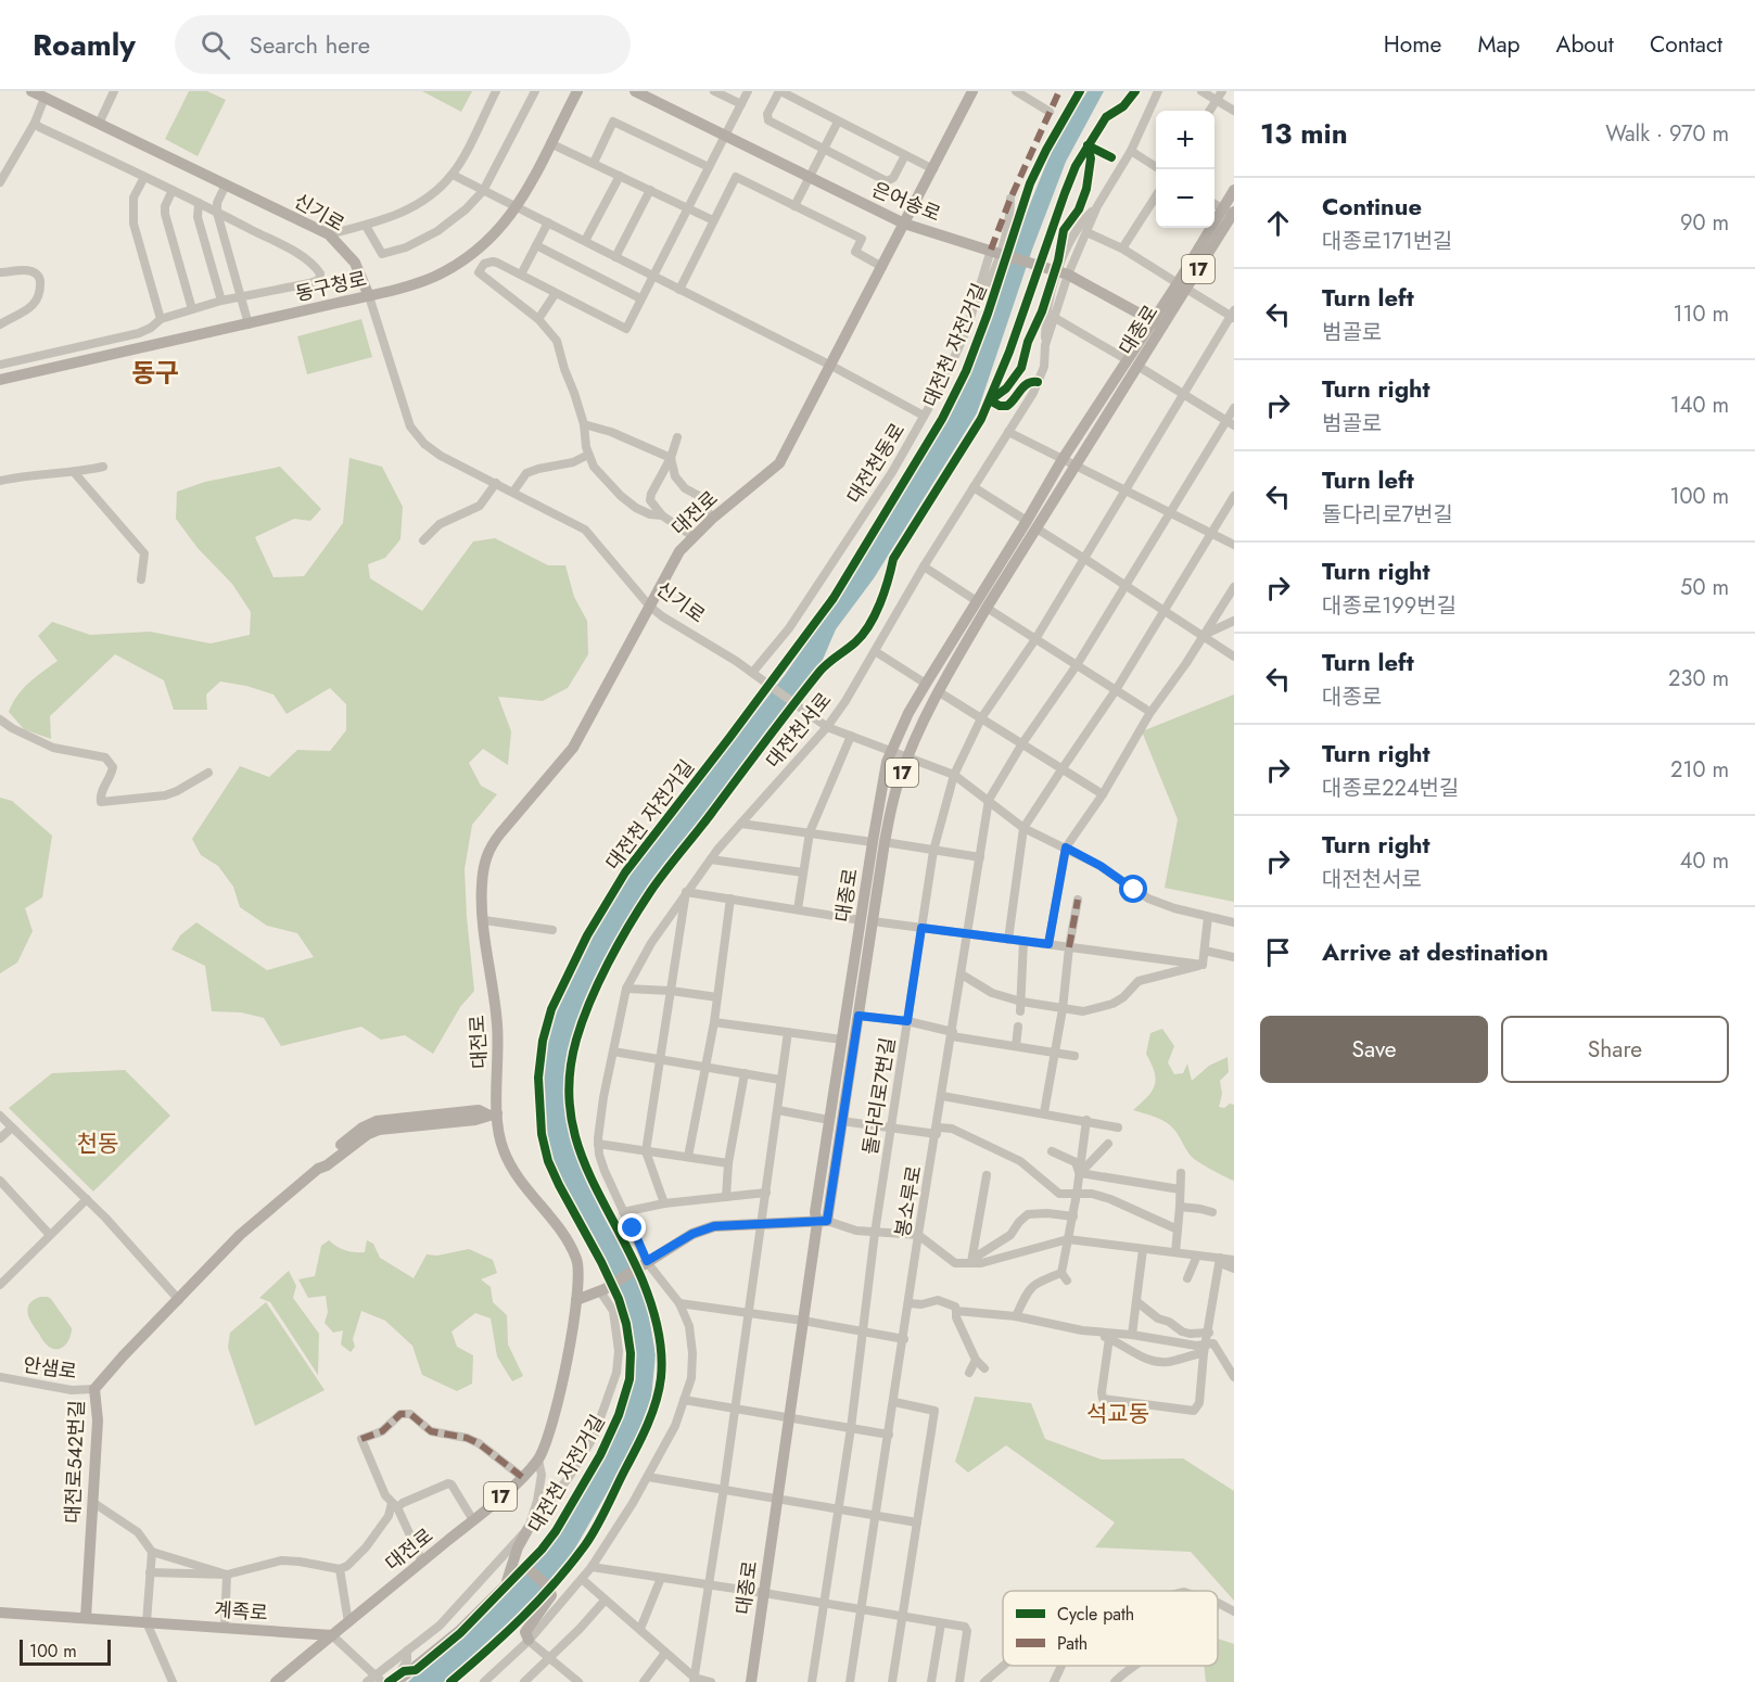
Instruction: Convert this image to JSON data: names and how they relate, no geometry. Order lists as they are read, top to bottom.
{
  "streets": {
    "main road": [
      "은어송로",
      "신기로",
      "17",
      "동구청로",
      "대종로",
      "대전로",
      "대전로542번길",
      "계족로"
    ],
    "street": [
      "대전천동로",
      "대전천서로",
      "돌다리로7번길",
      "봉소루로",
      "안샘로"
    ],
    "cycle path": ["대전천 자전거길"]
  },
  "crossings": [
    ["은어송로", "대전천동로"],
    ["은어송로", "대전로"],
    ["은어송로", "대전천서로"],
    ["신기로", "동구청로"],
    ["신기로", "대종로"],
    ["신기로", "대전천동로"],
    ["신기로", "대전로"],
    ["신기로", "대전천서로"],
    ["신기로", "돌다리로7번길"],
    ["신기로", "봉소루로"],
    ["대종로", "대전천서로"],
    ["대전로", "대전로542번길"],
    ["대전로", "계족로"],
    ["안샘로", "대전로542번길"],
    ["대전로542번길", "계족로"]
  ],
  "districts": ["동구", "천동", "석교동"],
  "legend": ["Cycle path", "Path"],
  "scale_bar": "100 m",
  "page": {
    "header": "Roamly",
    "search": "Search here",
    "nav": [
      "Home",
      "Map",
      "About",
      "Contact"
    ],
    "heading": ["13 min", "Walk · 970 m"],
    "map_buttons": ["+", "−"],
    "list": [
      ["Continue", "대종로171번길", "90 m"],
      ["Turn left", "범골로", "110 m"],
      ["Turn right", "범골로", "140 m"],
      ["Turn left", "돌다리로7번길", "100 m"],
      ["Turn right", "대종로199번길", "50 m"],
      ["Turn left", "대종로", "230 m"],
      ["Turn right", "대종로224번길", "210 m"],
      ["Turn right", "대전천서로", "40 m"],
      "Arrive at destination"
    ],
    "buttons": ["Save", "Share"],
    "scale": "100 m"
  }
}
